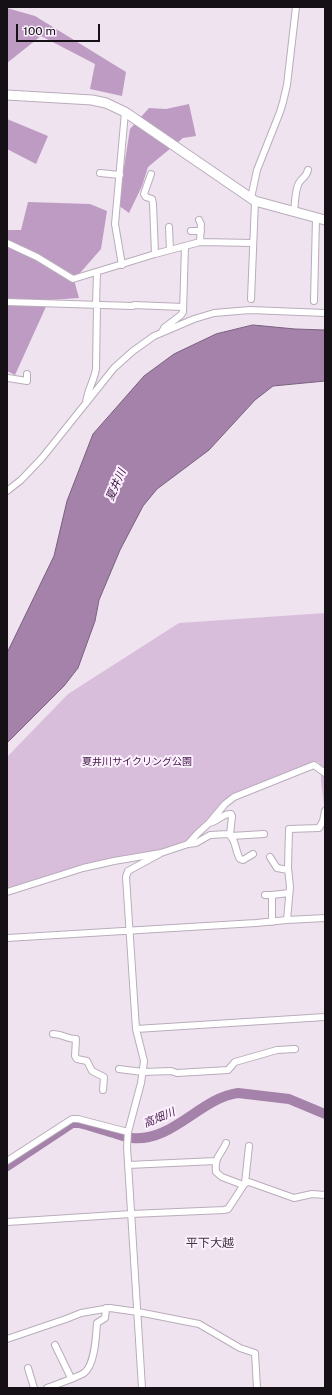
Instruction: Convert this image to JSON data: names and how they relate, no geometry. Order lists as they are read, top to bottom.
{
  "districts": ["平下大越"],
  "water": ["夏井川", "高畑川"],
  "parks": ["夏井川サイクリング公園"],
  "scale_bar": "100 m"
}
